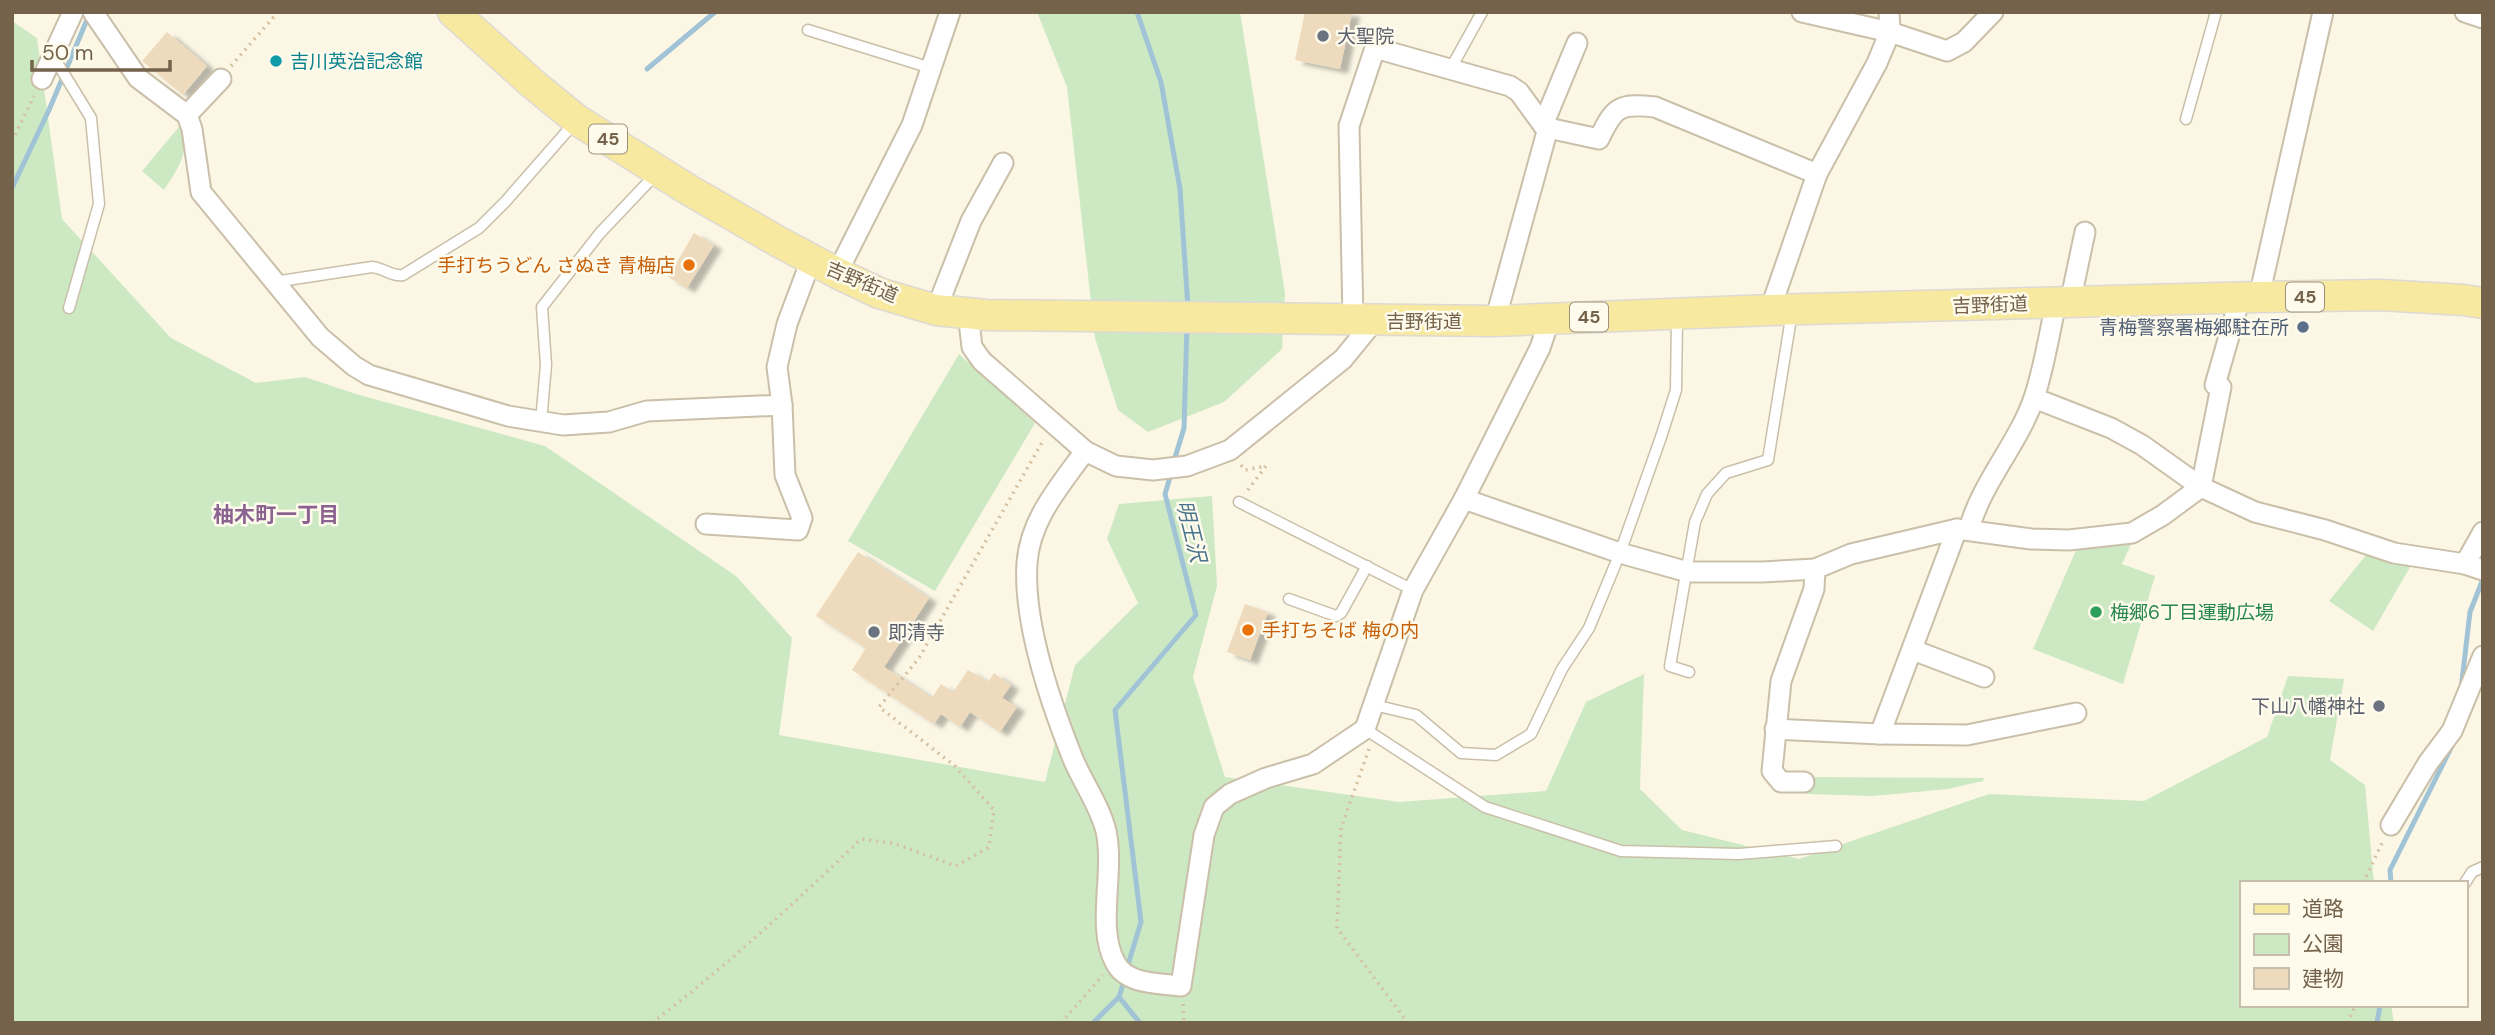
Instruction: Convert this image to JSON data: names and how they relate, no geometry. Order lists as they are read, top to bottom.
{
  "streets": {
    "main road": ["45", "吉野街道"]
  },
  "districts": ["柚木町一丁目"],
  "water": ["明王沢"],
  "places": [
    "大聖院",
    "吉川英治記念館",
    "手打ちうどん さぬき 青梅店",
    "青梅警察署梅郷駐在所",
    "梅郷6丁目運動広場",
    "手打ちそば 梅の内",
    "即清寺",
    "下山八幡神社"
  ],
  "legend": ["道路", "公園", "建物"],
  "scale_bar": "50 m"
}
